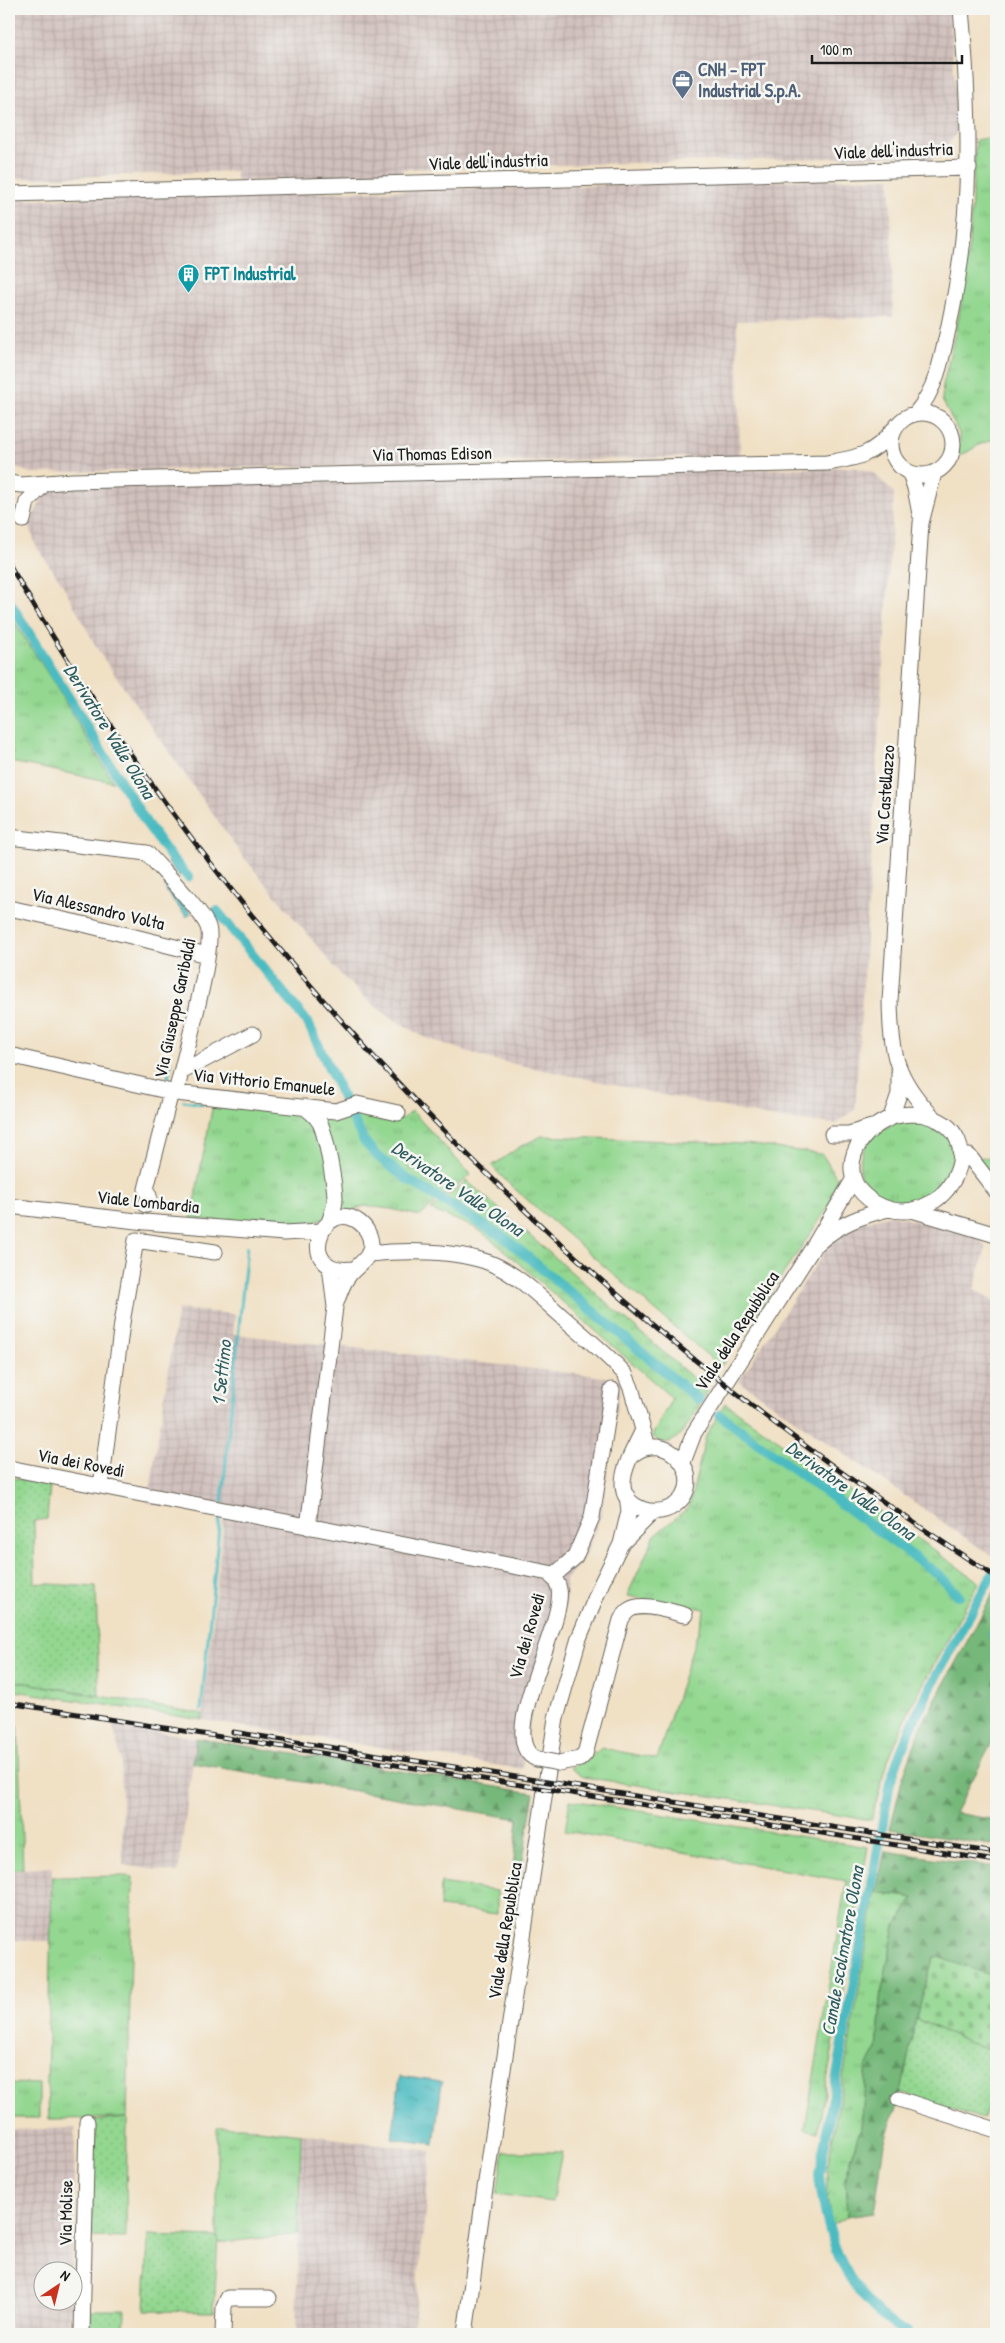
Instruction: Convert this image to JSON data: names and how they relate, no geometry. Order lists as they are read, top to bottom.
{
  "streets": {
    "street": [
      "Viale dell'industria",
      "Via Thomas Edison",
      "Via Castellazzo",
      "Via Alessandro Volta",
      "Via Giuseppe Garibaldi",
      "Via Vittorio Emanuele",
      "Viale Lombardia",
      "Viale della Repubblica",
      "Via dei Rovedi",
      "Via Molise"
    ]
  },
  "crossings": [
    ["Via Castellazzo", "Viale della Repubblica"],
    ["Via Alessandro Volta", "Via Giuseppe Garibaldi"],
    ["Via Giuseppe Garibaldi", "Via Vittorio Emanuele"]
  ],
  "water": ["Derivatore Valle Olona", "1 Settimo", "Canale scolmatore Olona"],
  "places": {
    "office": ["CNH - FPT Industrial S.p.A."],
    "building": ["FPT Industrial"]
  },
  "scale_bar": "100 m",
  "north": "top right"
}
